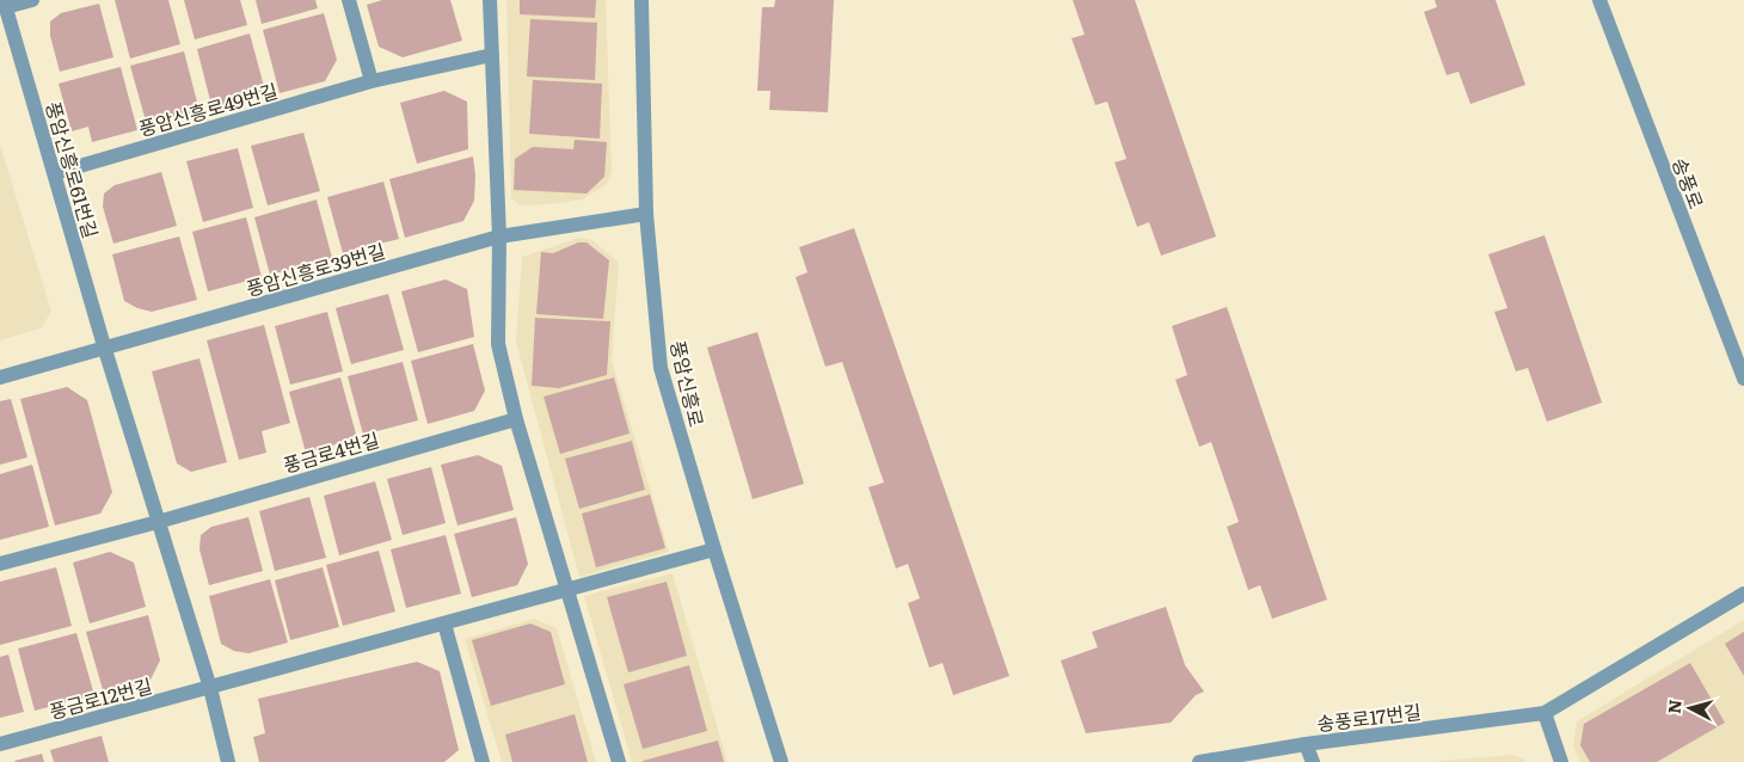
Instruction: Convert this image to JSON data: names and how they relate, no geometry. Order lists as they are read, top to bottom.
{
  "streets": {
    "street": [
      "풍암신흥로49번길",
      "풍암신흥로61번길",
      "송풍로",
      "풍암신흥로39번길",
      "풍암신흥로",
      "풍금로4번길",
      "풍금로12번길",
      "송풍로17번길"
    ]
  },
  "crossings": [
    ["풍암신흥로49번길", "풍암신흥로61번길"],
    ["풍암신흥로61번길", "풍암신흥로39번길"],
    ["풍암신흥로39번길", "풍암신흥로"]
  ],
  "north": "left"
}
